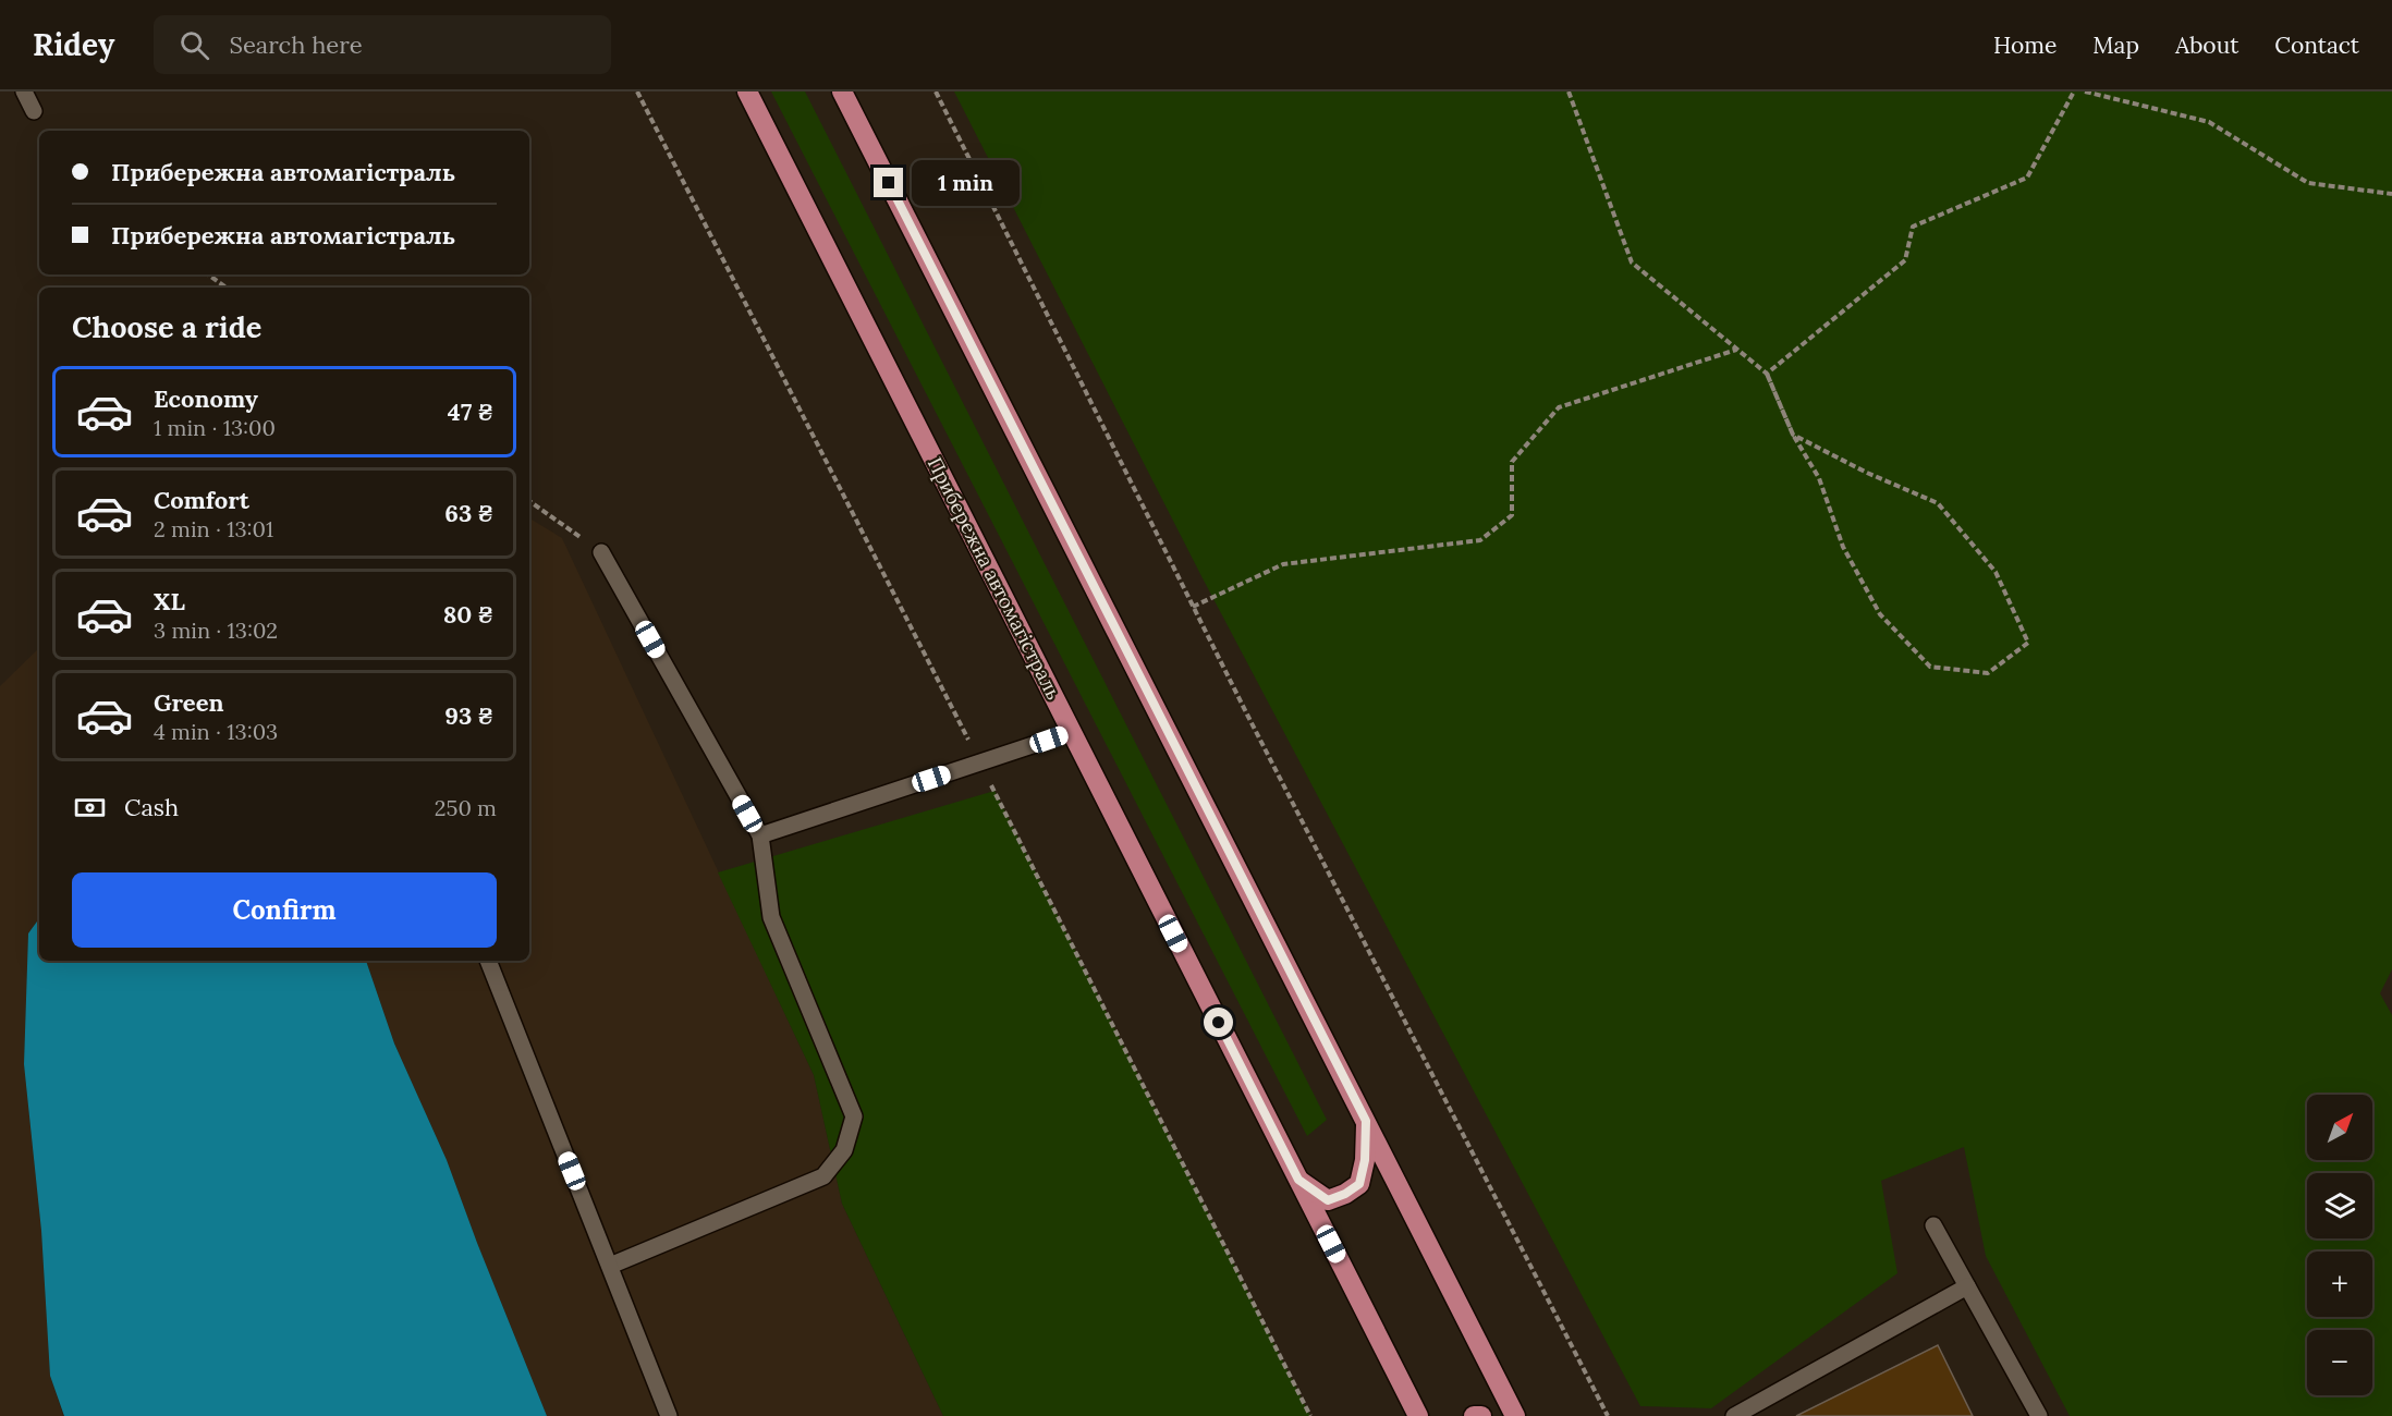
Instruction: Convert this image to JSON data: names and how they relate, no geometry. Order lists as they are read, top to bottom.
{
  "streets": {
    "main road": ["Прибережна автомагістраль"]
  },
  "north": "top right",
  "page": {
    "header": "Ridey",
    "search": "Search here",
    "nav": [
      "Home",
      "Map",
      "About",
      "Contact"
    ],
    "banner": ["Прибережна автомагістраль", "Прибережна автомагістраль"],
    "bubble": "1 min",
    "heading": "Choose a ride",
    "list": [
      {
        "name": "Economy",
        "note": "1 min · 13:00",
        "value": "47 ₴"
      },
      {
        "name": "Comfort",
        "note": "2 min · 13:01",
        "value": "63 ₴"
      },
      {
        "name": "XL",
        "note": "3 min · 13:02",
        "value": "80 ₴"
      },
      {
        "name": "Green",
        "note": "4 min · 13:03",
        "value": "93 ₴"
      }
    ],
    "pay": ["Cash", "250 m"],
    "buttons": "Confirm",
    "map_buttons": ["+", "−"]
  }
}
